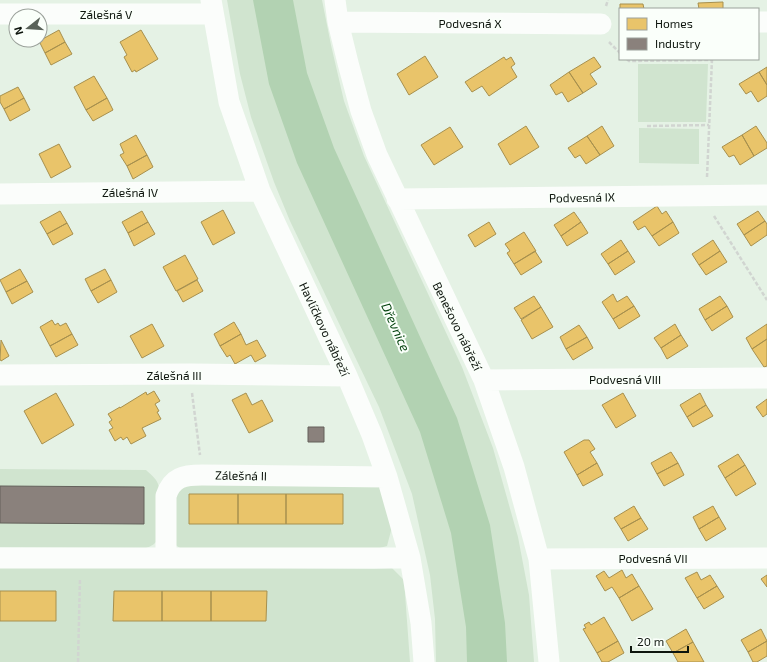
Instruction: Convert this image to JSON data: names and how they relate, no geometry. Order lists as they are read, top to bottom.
{
  "streets": {
    "street": [
      "Zálešná V",
      "Podvesná X",
      "Zálešná IV",
      "Podvesná IX",
      "Benešovo nábřeží",
      "Havlíčkovo nábřeží",
      "Zálešná III",
      "Podvesná VIII",
      "Zálešná II",
      "Podvesná VII"
    ]
  },
  "crossings": [
    ["Zálešná V", "Havlíčkovo nábřeží"],
    ["Podvesná X", "Benešovo nábřeží"],
    ["Zálešná IV", "Havlíčkovo nábřeží"],
    ["Podvesná IX", "Benešovo nábřeží"],
    ["Benešovo nábřeží", "Podvesná VIII"],
    ["Benešovo nábřeží", "Podvesná VII"],
    ["Havlíčkovo nábřeží", "Zálešná III"],
    ["Havlíčkovo nábřeží", "Zálešná II"]
  ],
  "water": ["Dřevnice"],
  "legend": ["Homes", "Industry"],
  "scale_bar": "20 m",
  "north": "left"
}
